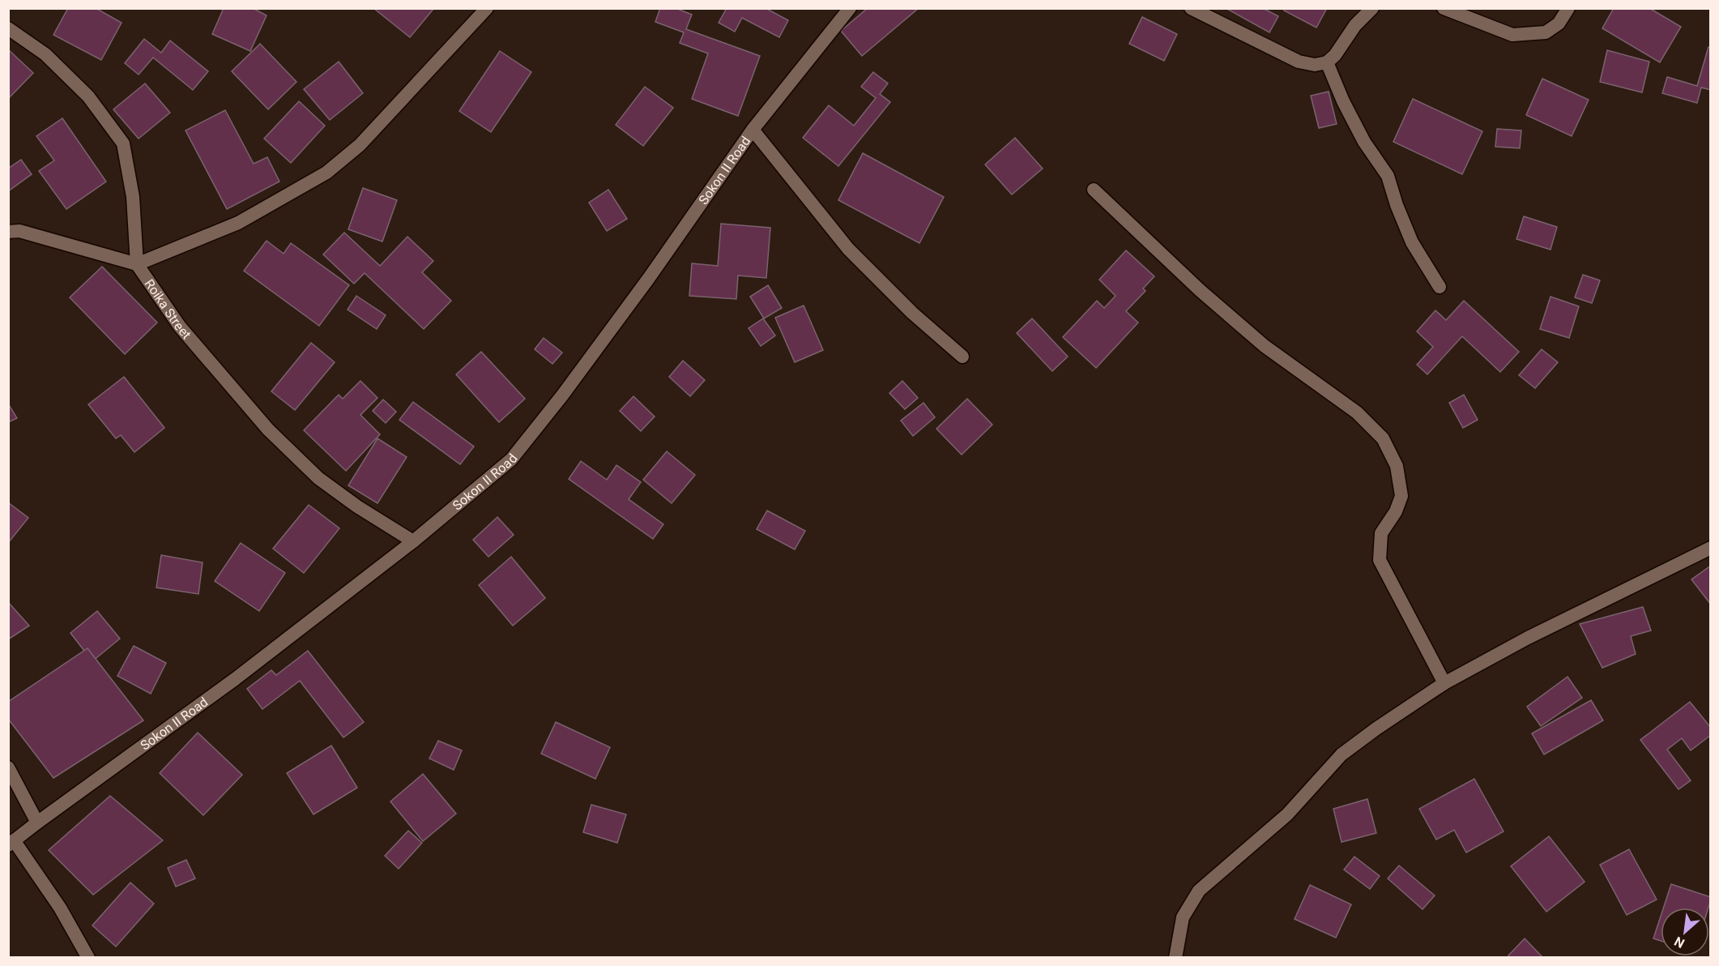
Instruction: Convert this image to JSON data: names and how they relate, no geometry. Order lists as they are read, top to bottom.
{
  "streets": {
    "street": ["Sokon II Road", "Roika Street"]
  },
  "crossings": [
    ["Sokon II Road", "Roika Street"]
  ],
  "north": "bottom left"
}
